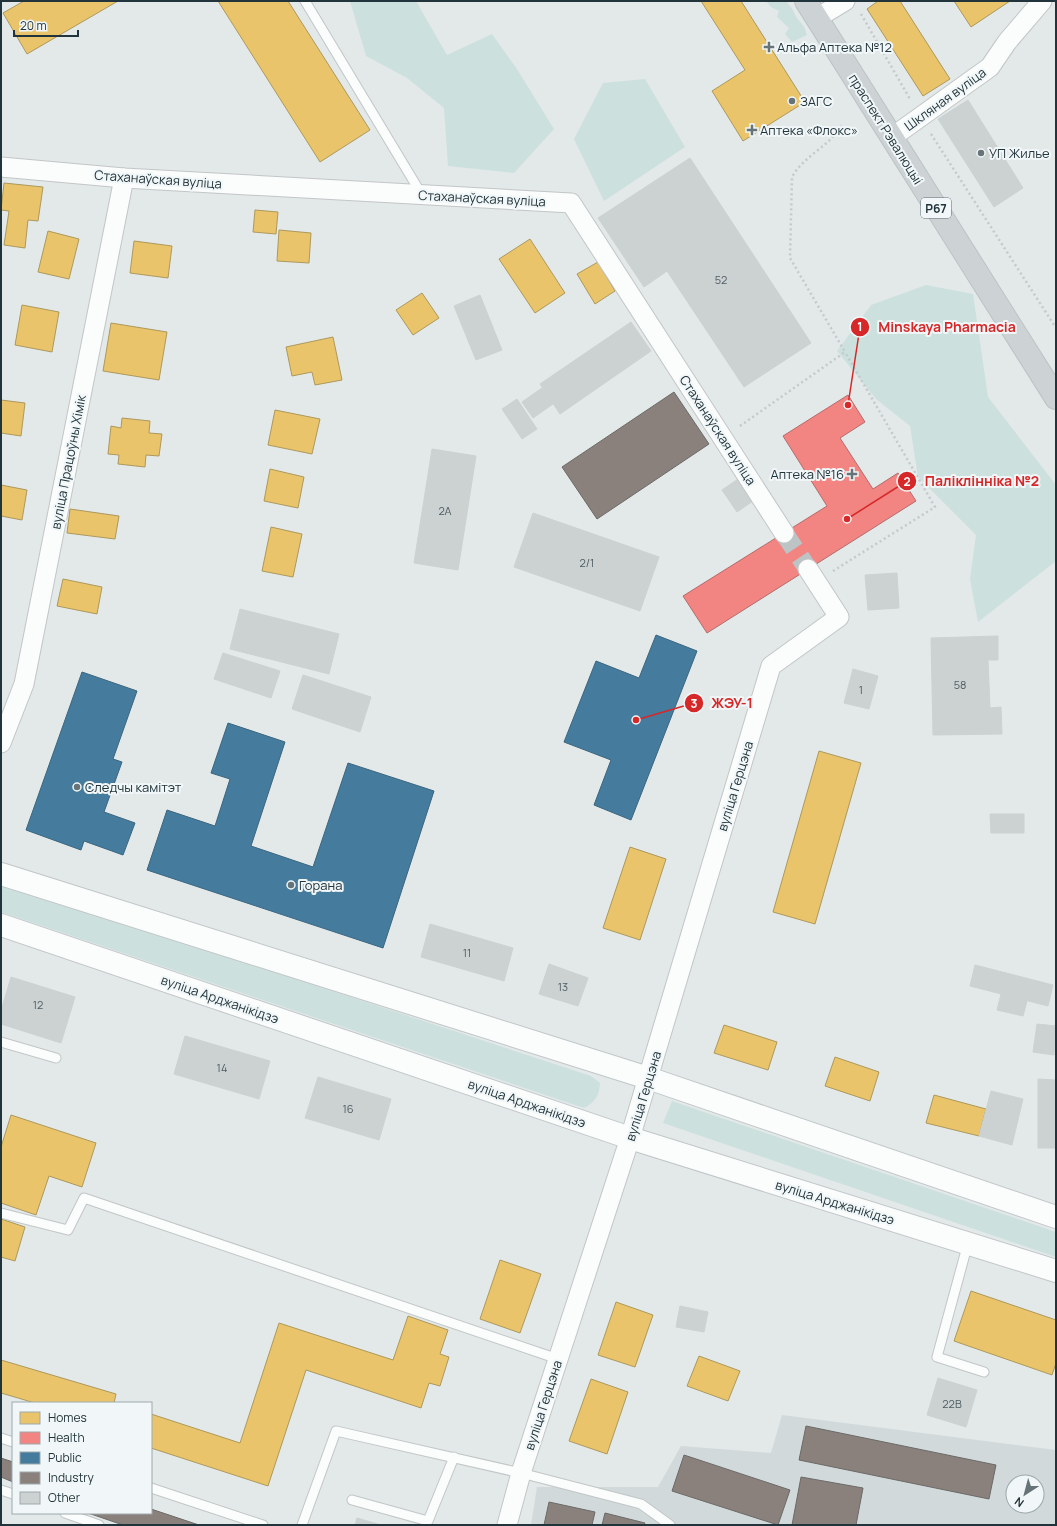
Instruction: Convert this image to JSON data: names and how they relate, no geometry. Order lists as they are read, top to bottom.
{
  "streets": {
    "main road": ["праспект Рэвалюцыі", "Р67", "вуліца Арджанікідзэ"],
    "street": [
      "Шкляная вуліца",
      "Стаханаўская вуліца",
      "вуліца Працоўны Хімік",
      "вуліца Герцэна"
    ]
  },
  "crossings": [
    ["Шкляная вуліца", "праспект Рэвалюцыі"],
    ["Стаханаўская вуліца", "вуліца Працоўны Хімік"],
    ["вуліца Герцэна", "вуліца Арджанікідзэ"]
  ],
  "places": {
    "health": ["Альфа Аптека №12", "Аптека «Флокс»", "Аптека №16"],
    "other": [
      "ЗАГС",
      "УП Жилье",
      "Minskaya Pharmacia",
      "Паліклінніка №2",
      "ЖЭУ-1",
      "Следчы камітэт",
      "Горана"
    ]
  },
  "house_numbers": [
    "52",
    "2А",
    "2/1",
    "58",
    "1",
    "11",
    "13",
    "12",
    "14",
    "16",
    "22В"
  ],
  "legend": [
    "Homes",
    "Health",
    "Public",
    "Industry",
    "Other"
  ],
  "scale_bar": "20 m",
  "north": "bottom left"
}
